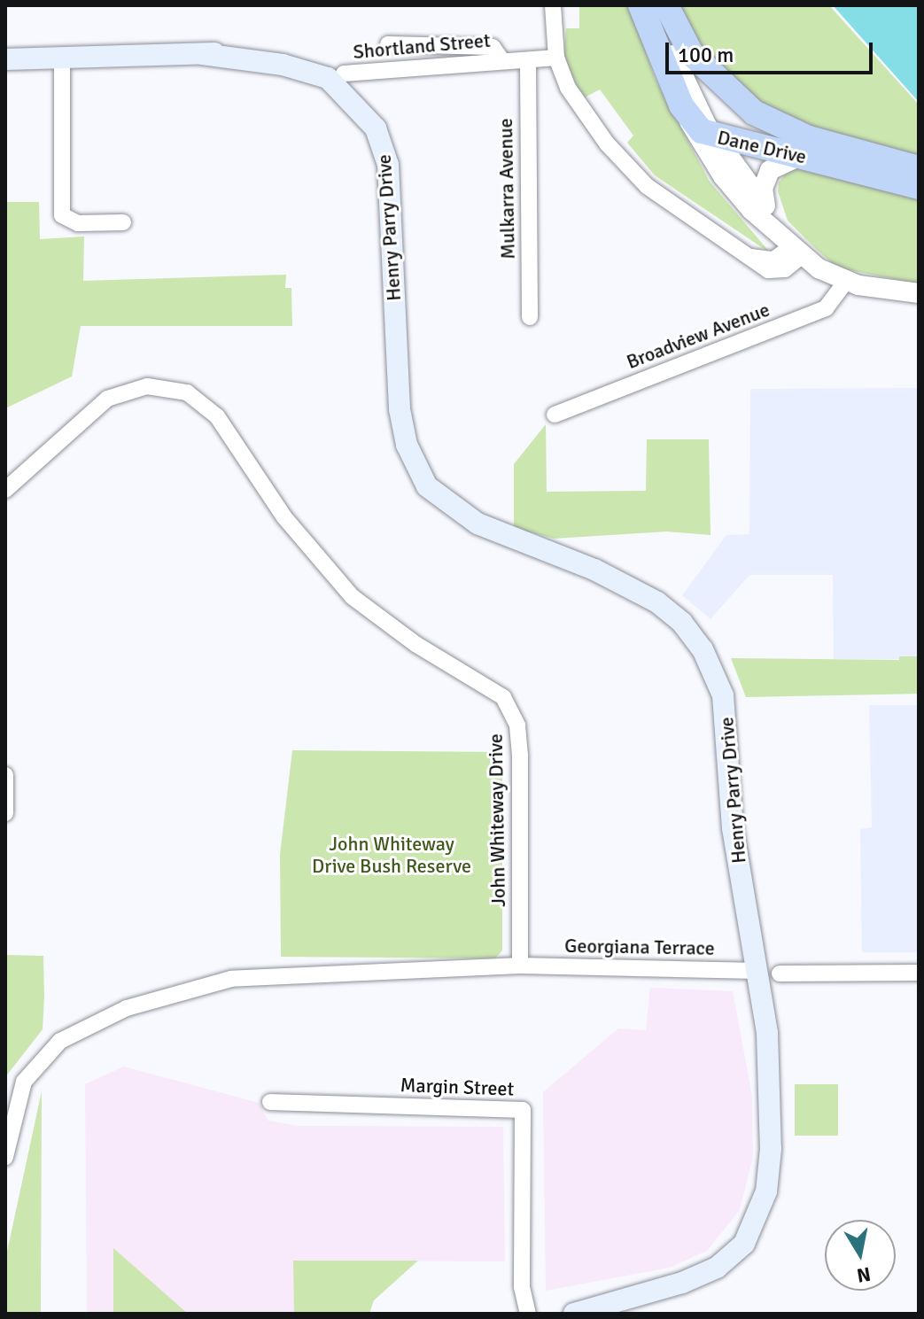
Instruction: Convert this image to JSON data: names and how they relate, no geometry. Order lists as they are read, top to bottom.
{
  "streets": {
    "highway": ["Dane Drive"],
    "main road": ["Henry Parry Drive"],
    "street": [
      "Shortland Street",
      "Mulkarra Avenue",
      "Broadview Avenue",
      "John Whiteway Drive",
      "Georgiana Terrace",
      "Margin Street"
    ]
  },
  "crossings": [
    ["Shortland Street", "Mulkarra Avenue"],
    ["Shortland Street", "Henry Parry Drive"],
    ["Henry Parry Drive", "Georgiana Terrace"],
    ["John Whiteway Drive", "Georgiana Terrace"]
  ],
  "parks": ["John Whiteway Drive Bush Reserve"],
  "scale_bar": "100 m",
  "north": "bottom"
}
